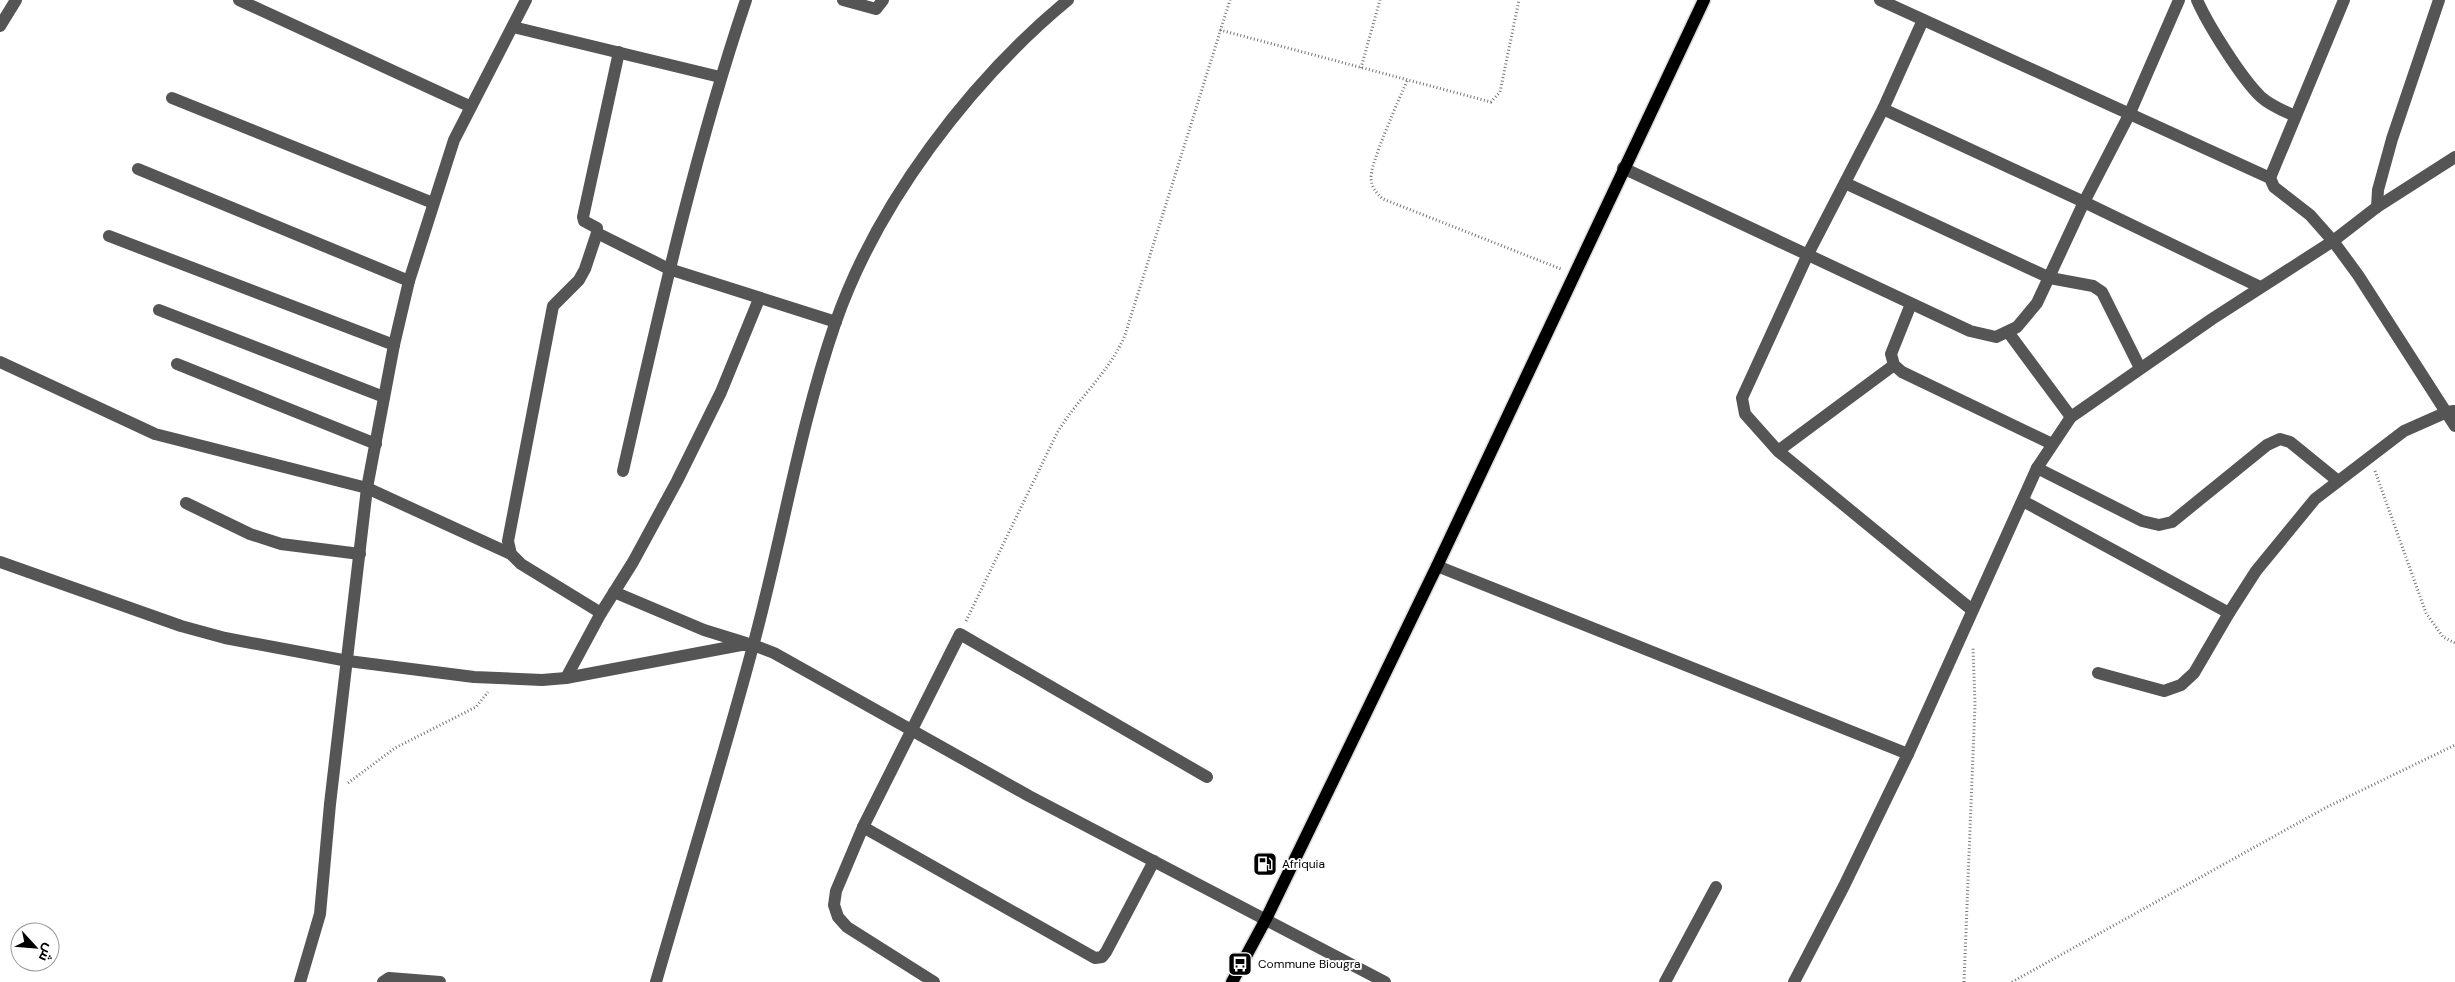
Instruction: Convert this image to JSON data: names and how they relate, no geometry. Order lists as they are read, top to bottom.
{
  "places": {
    "fuel station": ["Afriquia"],
    "bus stop": ["Commune Biougra"]
  },
  "north": "bottom right"
}
